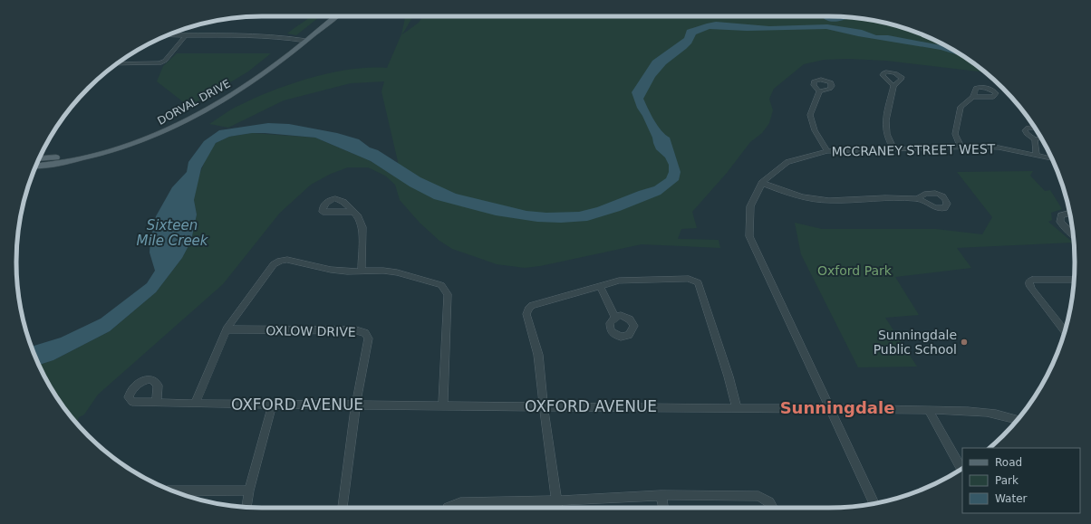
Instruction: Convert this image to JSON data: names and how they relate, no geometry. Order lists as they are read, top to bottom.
{
  "streets": {
    "main road": ["DORVAL DRIVE"],
    "street": ["MCCRANEY STREET WEST", "OXLOW DRIVE", "OXFORD AVENUE"]
  },
  "crossings": [
    ["MCCRANEY STREET WEST", "OXFORD AVENUE"],
    ["OXLOW DRIVE", "OXFORD AVENUE"]
  ],
  "districts": ["Sunningdale"],
  "water": ["Sixteen Mile Creek"],
  "parks": ["Oxford Park"],
  "places": ["Sunningdale Public School"],
  "legend": ["Road", "Park", "Water"]
}
